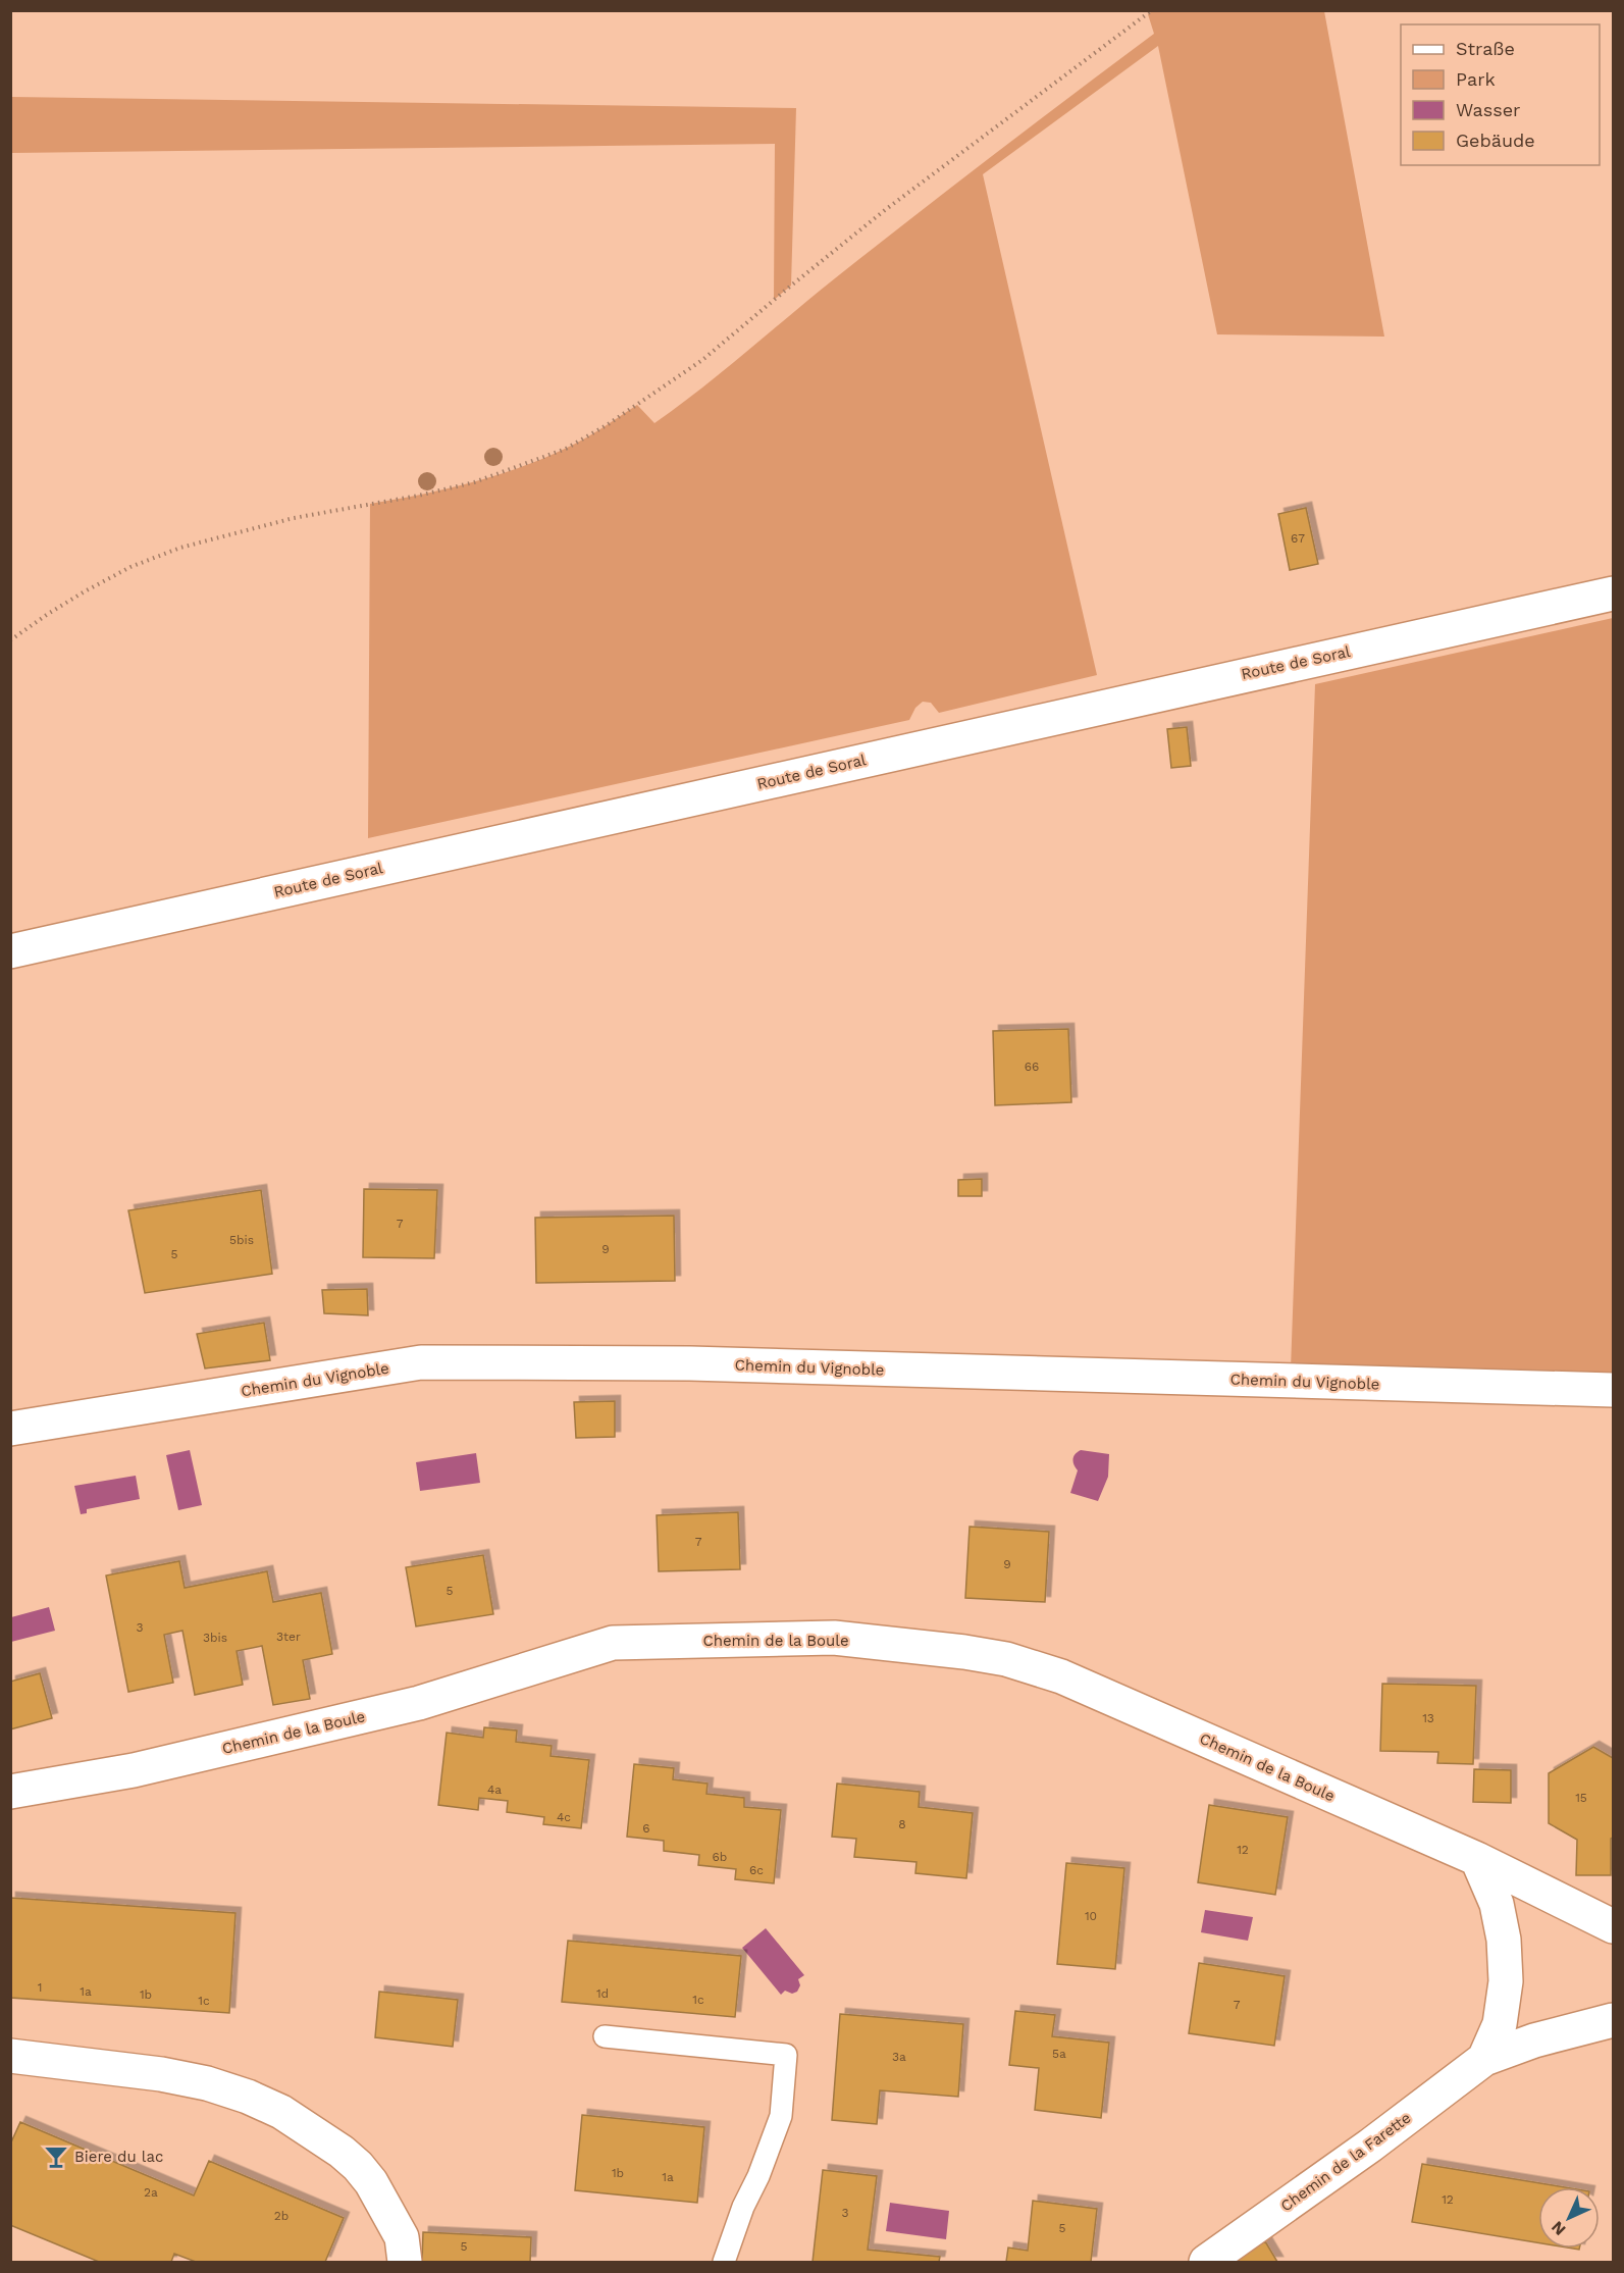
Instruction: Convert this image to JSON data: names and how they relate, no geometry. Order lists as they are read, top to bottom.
{
  "streets": {
    "street": [
      "Route de Soral",
      "Chemin du Vignoble",
      "Chemin de la Boule",
      "Chemin de la Farette"
    ]
  },
  "crossings": [
    ["Chemin de la Boule", "Chemin de la Farette"]
  ],
  "places": {
    "bar": ["Biere du lac"]
  },
  "house_numbers": [
    "67",
    "66",
    "7",
    "5bis",
    "9",
    "5",
    "7",
    "9",
    "5",
    "3",
    "3ter",
    "3bis",
    "13",
    "4a",
    "15",
    "4c",
    "8",
    "6",
    "12",
    "6b",
    "6c",
    "10",
    "1",
    "1a",
    "1d",
    "1b",
    "1c",
    "1c",
    "7",
    "5a",
    "3a",
    "1b",
    "1a",
    "2a",
    "12",
    "3",
    "2b",
    "5",
    "5"
  ],
  "legend": [
    "Straße",
    "Park",
    "Wasser",
    "Gebäude"
  ],
  "north": "bottom left"
}
